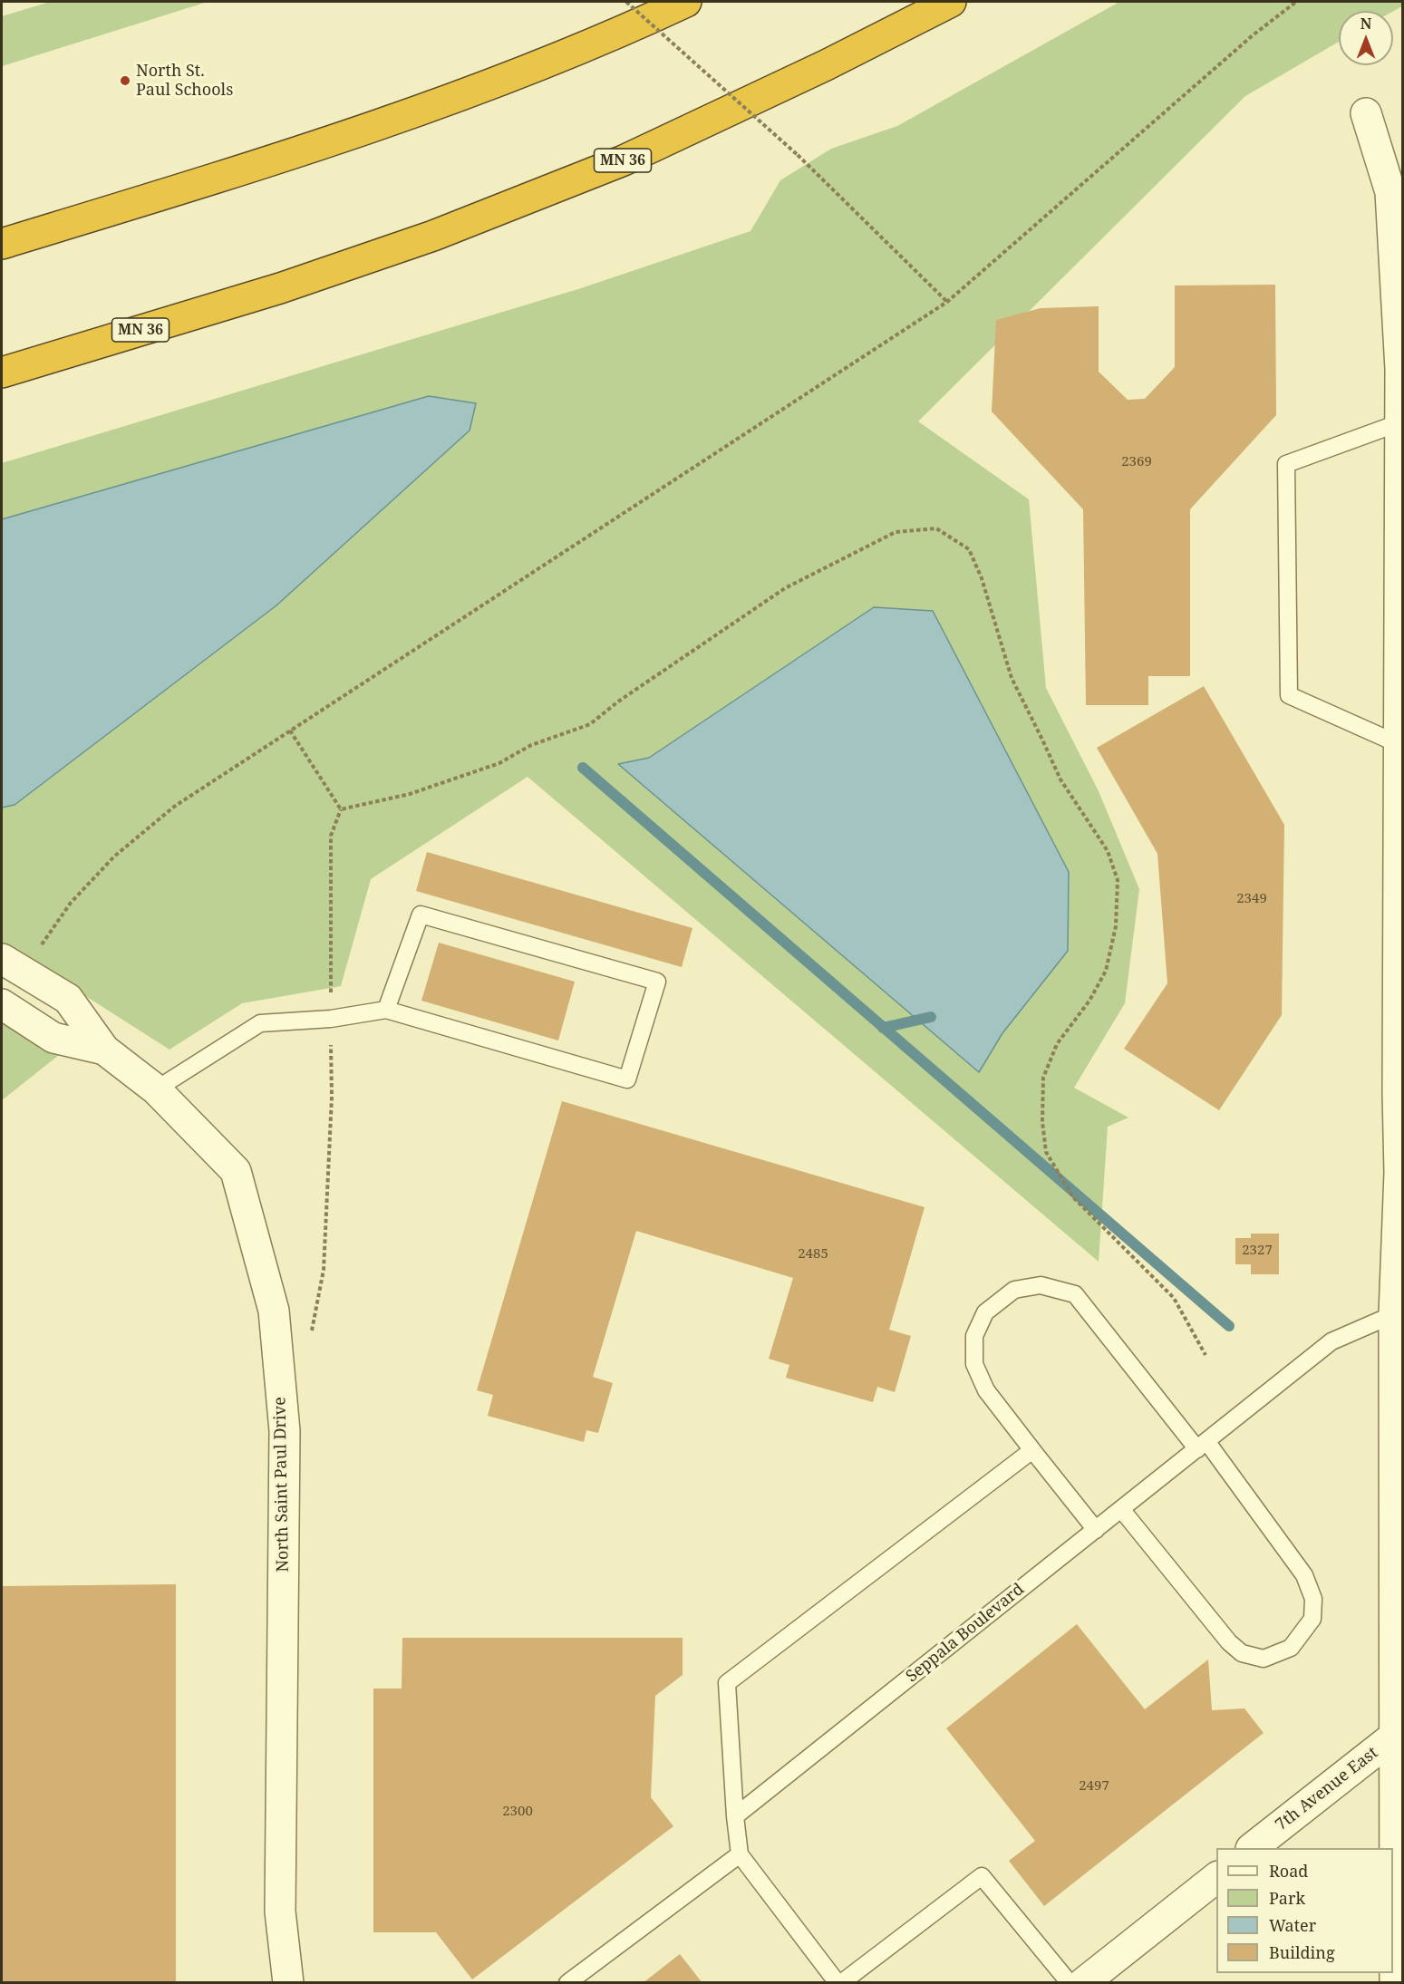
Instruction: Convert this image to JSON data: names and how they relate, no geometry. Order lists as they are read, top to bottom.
{
  "streets": {
    "highway": ["MN 36"],
    "street": ["North Saint Paul Drive", "7th Avenue East"],
    "lane": ["Seppala Boulevard"]
  },
  "places": ["North St. Paul Schools"],
  "house_numbers": [
    "2369",
    "2349",
    "2327",
    "2485",
    "2497",
    "2300"
  ],
  "legend": [
    "Road",
    "Park",
    "Water",
    "Building"
  ],
  "north": "top"
}
